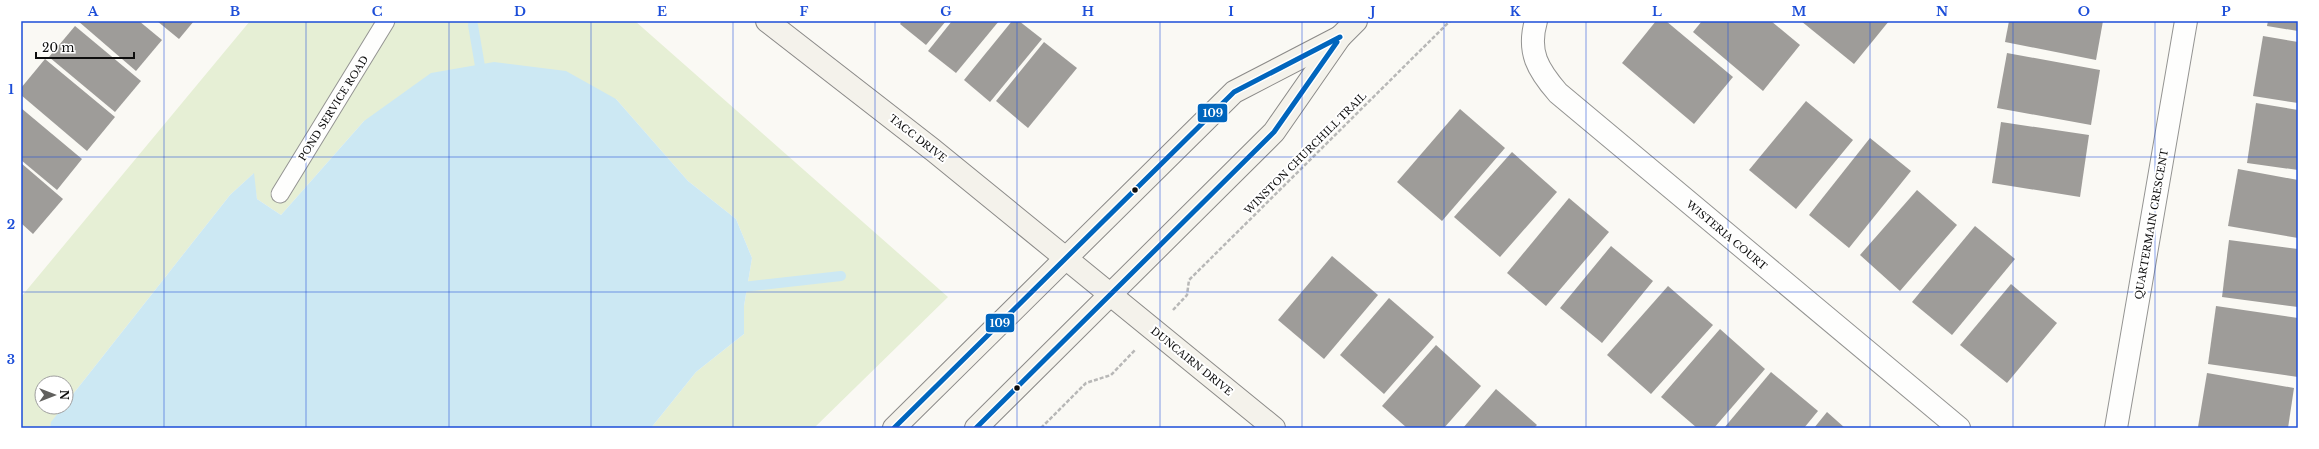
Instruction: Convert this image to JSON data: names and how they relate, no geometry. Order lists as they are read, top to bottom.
{
  "streets": {
    "main road": ["TACC DRIVE", "DUNCAIRN DRIVE"],
    "street": ["QUARTERMAIN CRESCENT", "WISTERIA COURT"],
    "lane": ["POND SERVICE ROAD"],
    "path": ["WINSTON CHURCHILL TRAIL"]
  },
  "crossings": [
    ["TACC DRIVE", "DUNCAIRN DRIVE"]
  ],
  "lines": ["transit line 109"],
  "scale_bar": "20 m",
  "north": "right",
  "grid": {
    "columns": [
      "A",
      "B",
      "C",
      "D",
      "E",
      "F",
      "G",
      "H",
      "I",
      "J",
      "K",
      "L",
      "M",
      "N",
      "O",
      "P"
    ],
    "rows": ["1", "2", "3"]
  }
}
